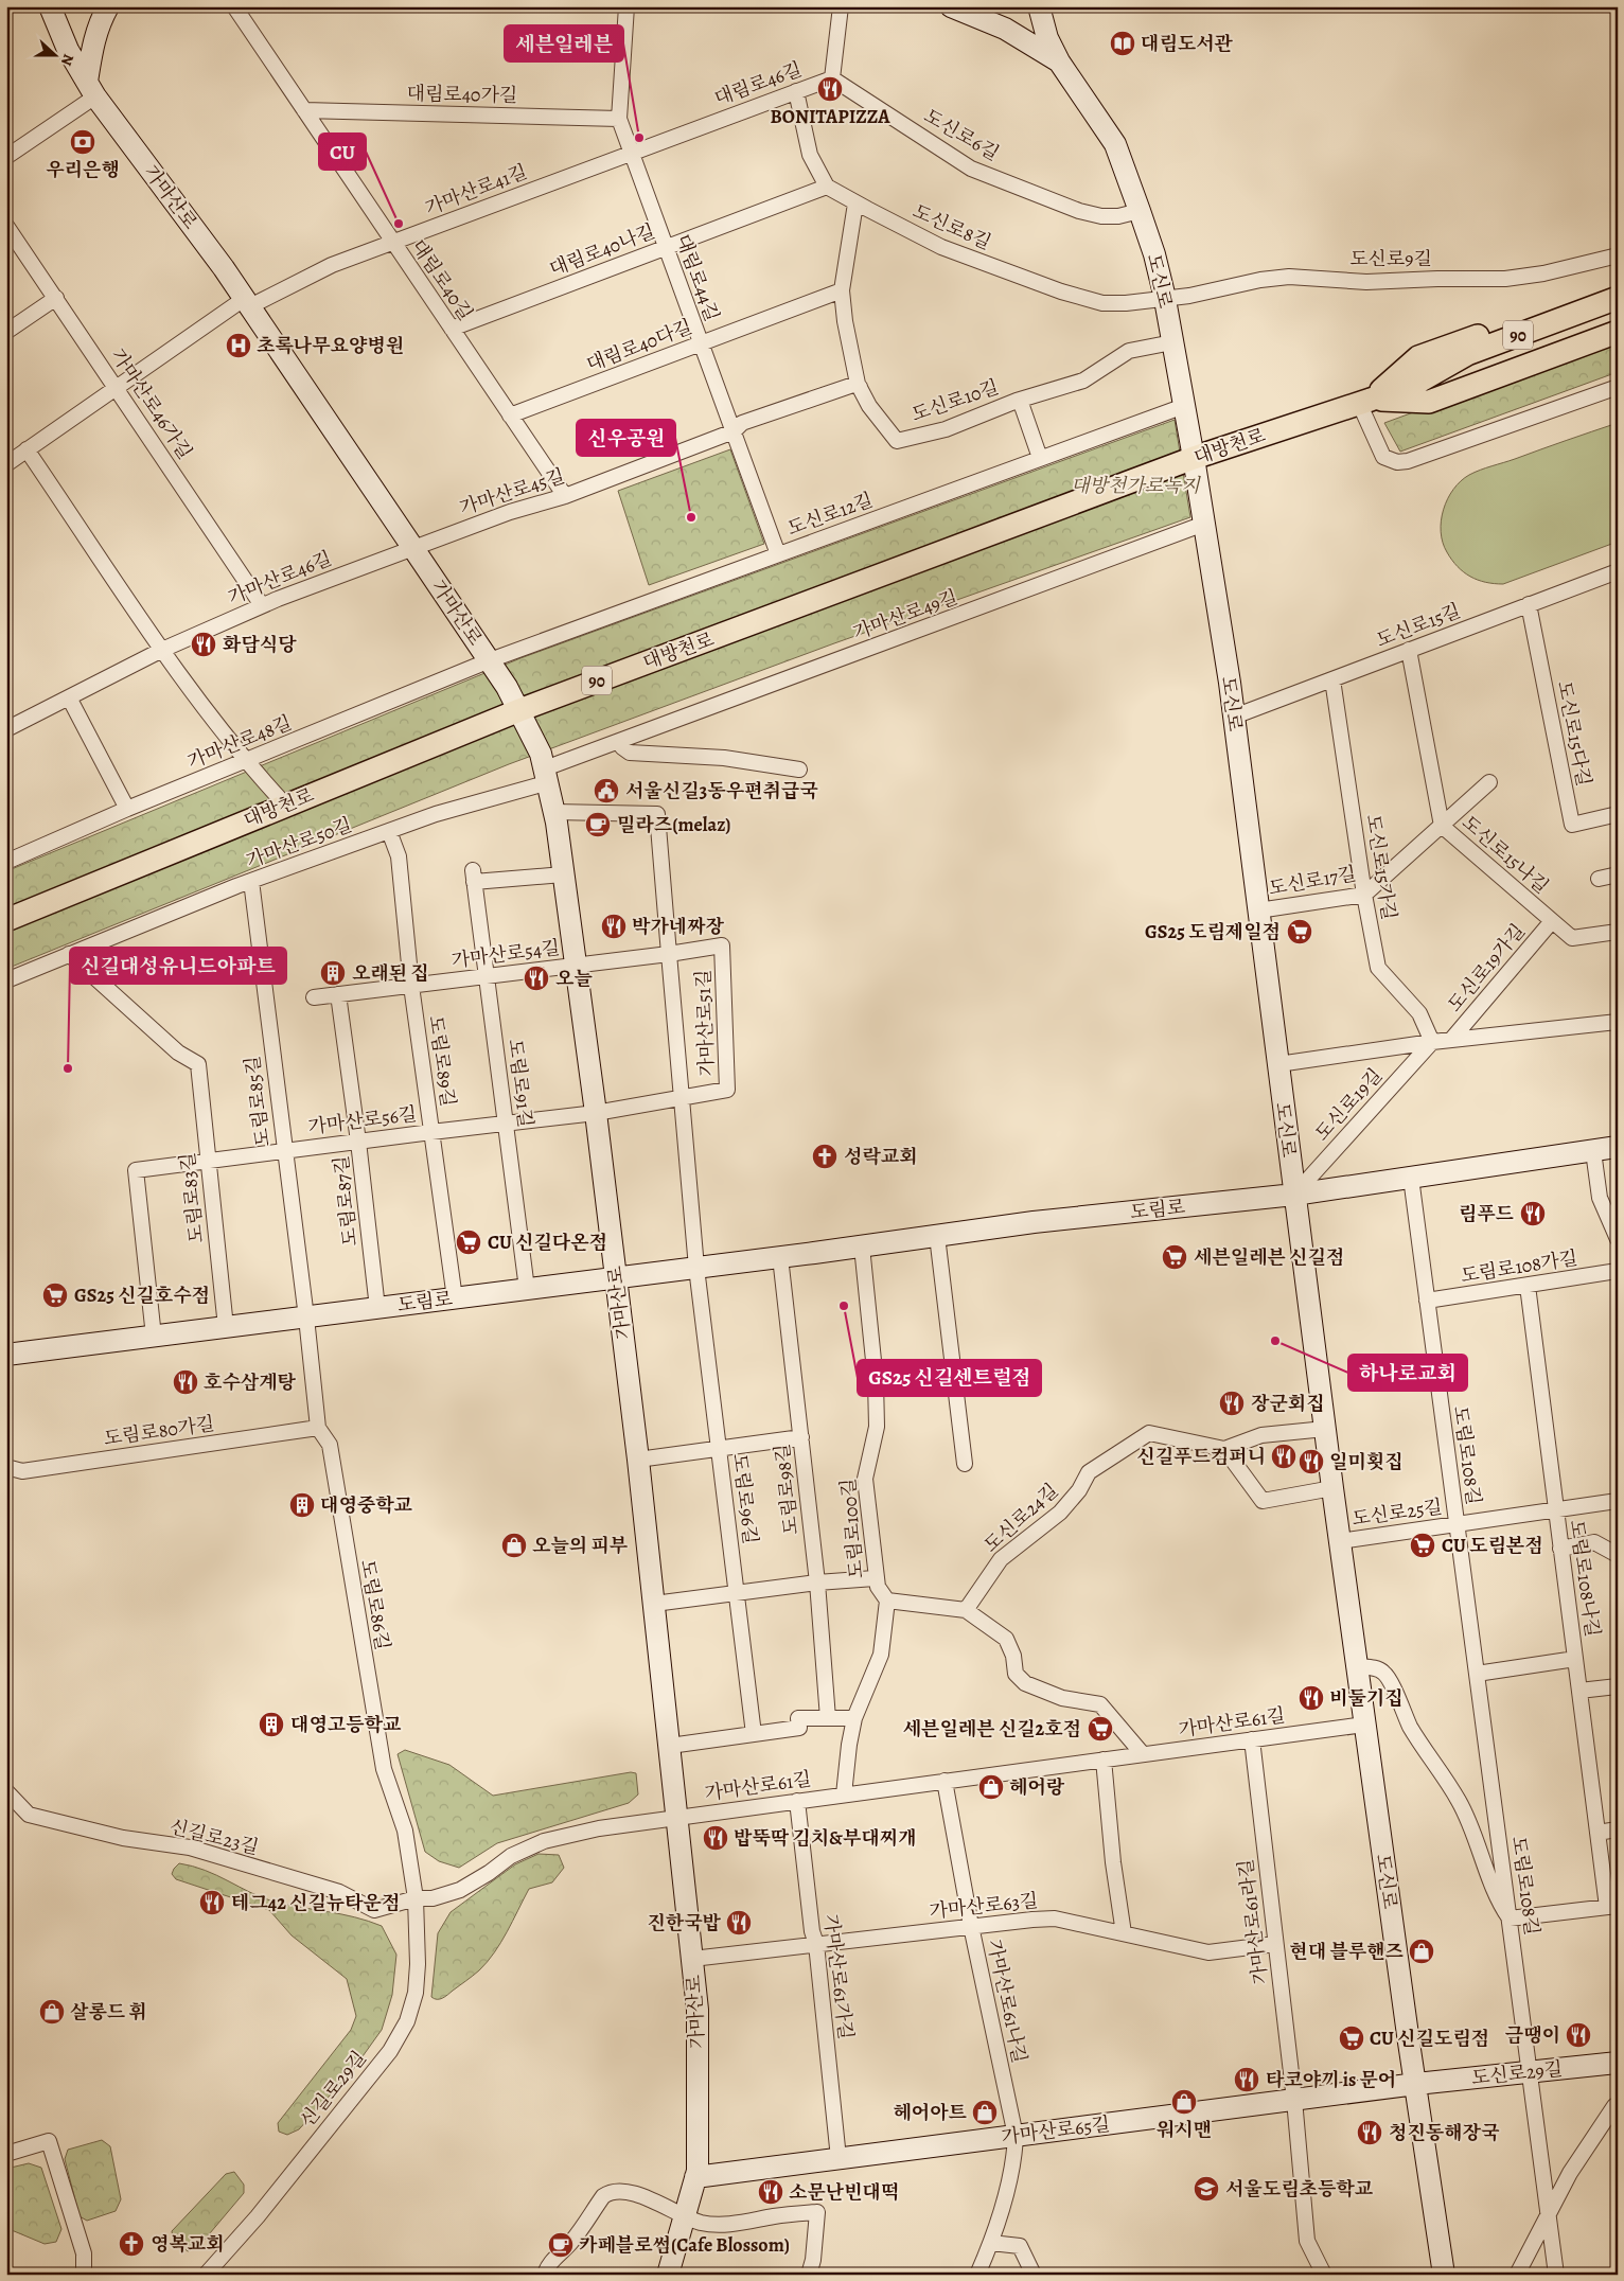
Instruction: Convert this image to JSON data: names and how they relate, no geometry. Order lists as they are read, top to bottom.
{
  "streets": {
    "main road": [
      "가마산로",
      "도신로",
      "90",
      "대방천로",
      "도림로",
      "도신로29길",
      "가마산로65길"
    ],
    "street": [
      "대림로46길",
      "대림로40가길",
      "도신로6길",
      "가마산로41길",
      "도신로8길",
      "대림로40나길",
      "도신로9길",
      "대림로44길",
      "대림로40길",
      "대림로40다길",
      "도신로10길",
      "가마산로46가길",
      "가마산로45길",
      "도신로12길",
      "가마산로46길",
      "가마산로49길",
      "도신로15길",
      "도신로15다길",
      "가마산로48길",
      "가마산로50길",
      "도신로15나길",
      "도신로15가길",
      "도신로17길",
      "가마산로54길",
      "도신로19가길",
      "가마산로51길",
      "도림로89길",
      "도림로91길",
      "도림로85길",
      "도신로19길",
      "가마산로56길",
      "도림로83길",
      "도림로87길",
      "도림로108가길",
      "도림로80가길",
      "도림로108길",
      "도림로98길",
      "도림로96길",
      "도신로25길",
      "도신로24길",
      "도림로100길",
      "도림로108나길",
      "도림로86길",
      "가마산로61길",
      "신길로23길",
      "가마산로63길",
      "가마산로61라길",
      "가마산로61가길",
      "가마산로61나길",
      "신길로29길"
    ]
  },
  "crossings": [
    ["대림로46길", "도신로6길"],
    ["대림로46길", "가마산로41길"],
    ["대림로46길", "대림로44길"],
    ["대림로40가길", "대림로44길"],
    ["대림로40가길", "대림로40길"],
    ["도신로6길", "도신로"],
    ["가마산로41길", "가마산로"],
    ["가마산로41길", "대림로44길"],
    ["가마산로41길", "대림로40길"],
    ["가마산로", "대방천로"],
    ["가마산로", "가마산로45길"],
    ["가마산로", "도신로12길"],
    ["가마산로", "가마산로46길"],
    ["가마산로", "가마산로49길"],
    ["가마산로", "가마산로48길"],
    ["가마산로", "가마산로50길"],
    ["가마산로", "가마산로54길"],
    ["가마산로", "가마산로51길"],
    ["가마산로", "도림로91길"],
    ["가마산로", "가마산로56길"],
    ["가마산로", "도림로"],
    ["가마산로", "가마산로61길"],
    ["가마산로", "신길로23길"],
    ["가마산로", "가마산로63길"],
    ["가마산로", "가마산로65길"],
    ["도신로8길", "대림로40나길"],
    ["도신로8길", "도신로9길"],
    ["도신로8길", "도신로"],
    ["도신로8길", "도신로10길"],
    ["대림로40나길", "대림로44길"],
    ["대림로40나길", "대림로40길"],
    ["도신로9길", "도신로"],
    ["대림로44길", "대림로40다길"],
    ["대림로44길", "가마산로45길"],
    ["대림로44길", "도신로12길"],
    ["대림로40길", "대림로40다길"],
    ["대림로40길", "가마산로45길"],
    ["도신로", "도신로10길"],
    ["도신로", "대방천로"],
    ["도신로", "도신로12길"],
    ["도신로", "가마산로49길"],
    ["도신로", "도신로15길"],
    ["도신로", "도신로17길"],
    ["도신로", "도신로19길"],
    ["도신로", "도림로"],
    ["도신로", "도신로25길"],
    ["도신로", "가마산로61길"],
    ["도신로", "도신로29길"],
    ["도신로", "가마산로65길"],
    ["대림로40다길", "도신로10길"],
    ["도신로10길", "가마산로45길"],
    ["가마산로46가길", "가마산로46길"],
    ["가마산로45길", "가마산로46길"],
    ["도신로12길", "가마산로48길"],
    ["가마산로49길", "가마산로50길"],
    ["도신로15길", "도신로15다길"],
    ["도신로15길", "도신로15나길"],
    ["도신로15길", "도신로15가길"],
    ["가마산로50길", "도림로89길"],
    ["가마산로50길", "도림로85길"],
    ["가마산로50길", "도림로83길"],
    ["도신로15나길", "도신로17길"],
    ["도신로15나길", "도신로19가길"],
    ["도신로15가길", "도신로17길"],
    ["도신로15가길", "도신로19길"],
    ["가마산로54길", "도림로89길"],
    ["가마산로54길", "도림로91길"],
    ["가마산로54길", "도림로87길"],
    ["도신로19가길", "도신로19길"],
    ["도림로89길", "가마산로56길"],
    ["도림로89길", "도림로"],
    ["도림로91길", "가마산로56길"],
    ["도림로91길", "도림로"],
    ["도림로85길", "가마산로56길"],
    ["도림로85길", "도림로"],
    ["도림로85길", "도림로86길"],
    ["도신로19길", "도림로"],
    ["가마산로56길", "도림로83길"],
    ["가마산로56길", "도림로87길"],
    ["가마산로56길", "도림로"],
    ["도림로83길", "도림로"],
    ["도림로87길", "도림로"],
    ["도림로", "도림로108길"],
    ["도림로", "도림로98길"],
    ["도림로", "도림로96길"],
    ["도림로", "도림로100길"],
    ["도림로", "도림로86길"],
    ["도림로108가길", "도림로108길"],
    ["도림로108가길", "도림로108나길"],
    ["도림로80가길", "도림로86길"],
    ["도림로108길", "도신로25길"],
    ["도림로108길", "도신로29길"],
    ["도신로25길", "도림로108나길"],
    ["도림로86길", "신길로23길"],
    ["도림로86길", "신길로29길"],
    ["가마산로61길", "신길로23길"],
    ["가마산로61길", "가마산로61라길"],
    ["가마산로61길", "가마산로61가길"],
    ["가마산로61길", "가마산로61나길"],
    ["신길로23길", "신길로29길"],
    ["가마산로63길", "가마산로61라길"],
    ["가마산로63길", "가마산로61가길"],
    ["가마산로63길", "가마산로61나길"],
    ["가마산로61라길", "가마산로65길"],
    ["가마산로61가길", "가마산로65길"],
    ["가마산로61나길", "가마산로65길"],
    ["도신로29길", "가마산로65길"]
  ],
  "parks": ["대방천가로녹지"],
  "places": {
    "library": ["대림도서관"],
    "restaurant": [
      "BONITAPIZZA",
      "화담식당",
      "박가네짜장",
      "오늘",
      "림푸드",
      "호수삼계탕",
      "장군회집",
      "신길푸드컴퍼니",
      "일미횟집",
      "비둘기집",
      "밥뚝딱 김치&부대찌개",
      "테그42 신길뉴타운점",
      "진한국밥",
      "금땡이",
      "타코야끼 is 문어",
      "청진동해장국",
      "소문난빈대떡"
    ],
    "other": [
      "세븐일레븐",
      "CU",
      "신우공원",
      "신길대성유니드아파트",
      "GS25 신길센트럴점",
      "하나로교회"
    ],
    "bank": ["우리은행"],
    "hospital": ["초록나무요양병원"],
    "public building": ["서울신길3동우편취급국"],
    "cafe": ["밀라즈(melaz)", "카페블로썸(Cafe Blossom)"],
    "supermarket": [
      "GS25 도림제일점",
      "CU 신길다온점",
      "세븐일레븐 신길점",
      "GS25 신길호수점",
      "CU 도림본점",
      "세븐일레븐 신길2호점",
      "CU 신길도림점"
    ],
    "building": ["오래된 집", "대영중학교", "대영고등학교"],
    "church": ["성락교회", "영복교회"],
    "shop": [
      "오늘의 피부",
      "헤어랑",
      "현대 블루핸즈",
      "살롱드 휘",
      "워시맨",
      "헤어아트"
    ],
    "school or university": ["서울도림초등학교"]
  },
  "north": "right"
}
